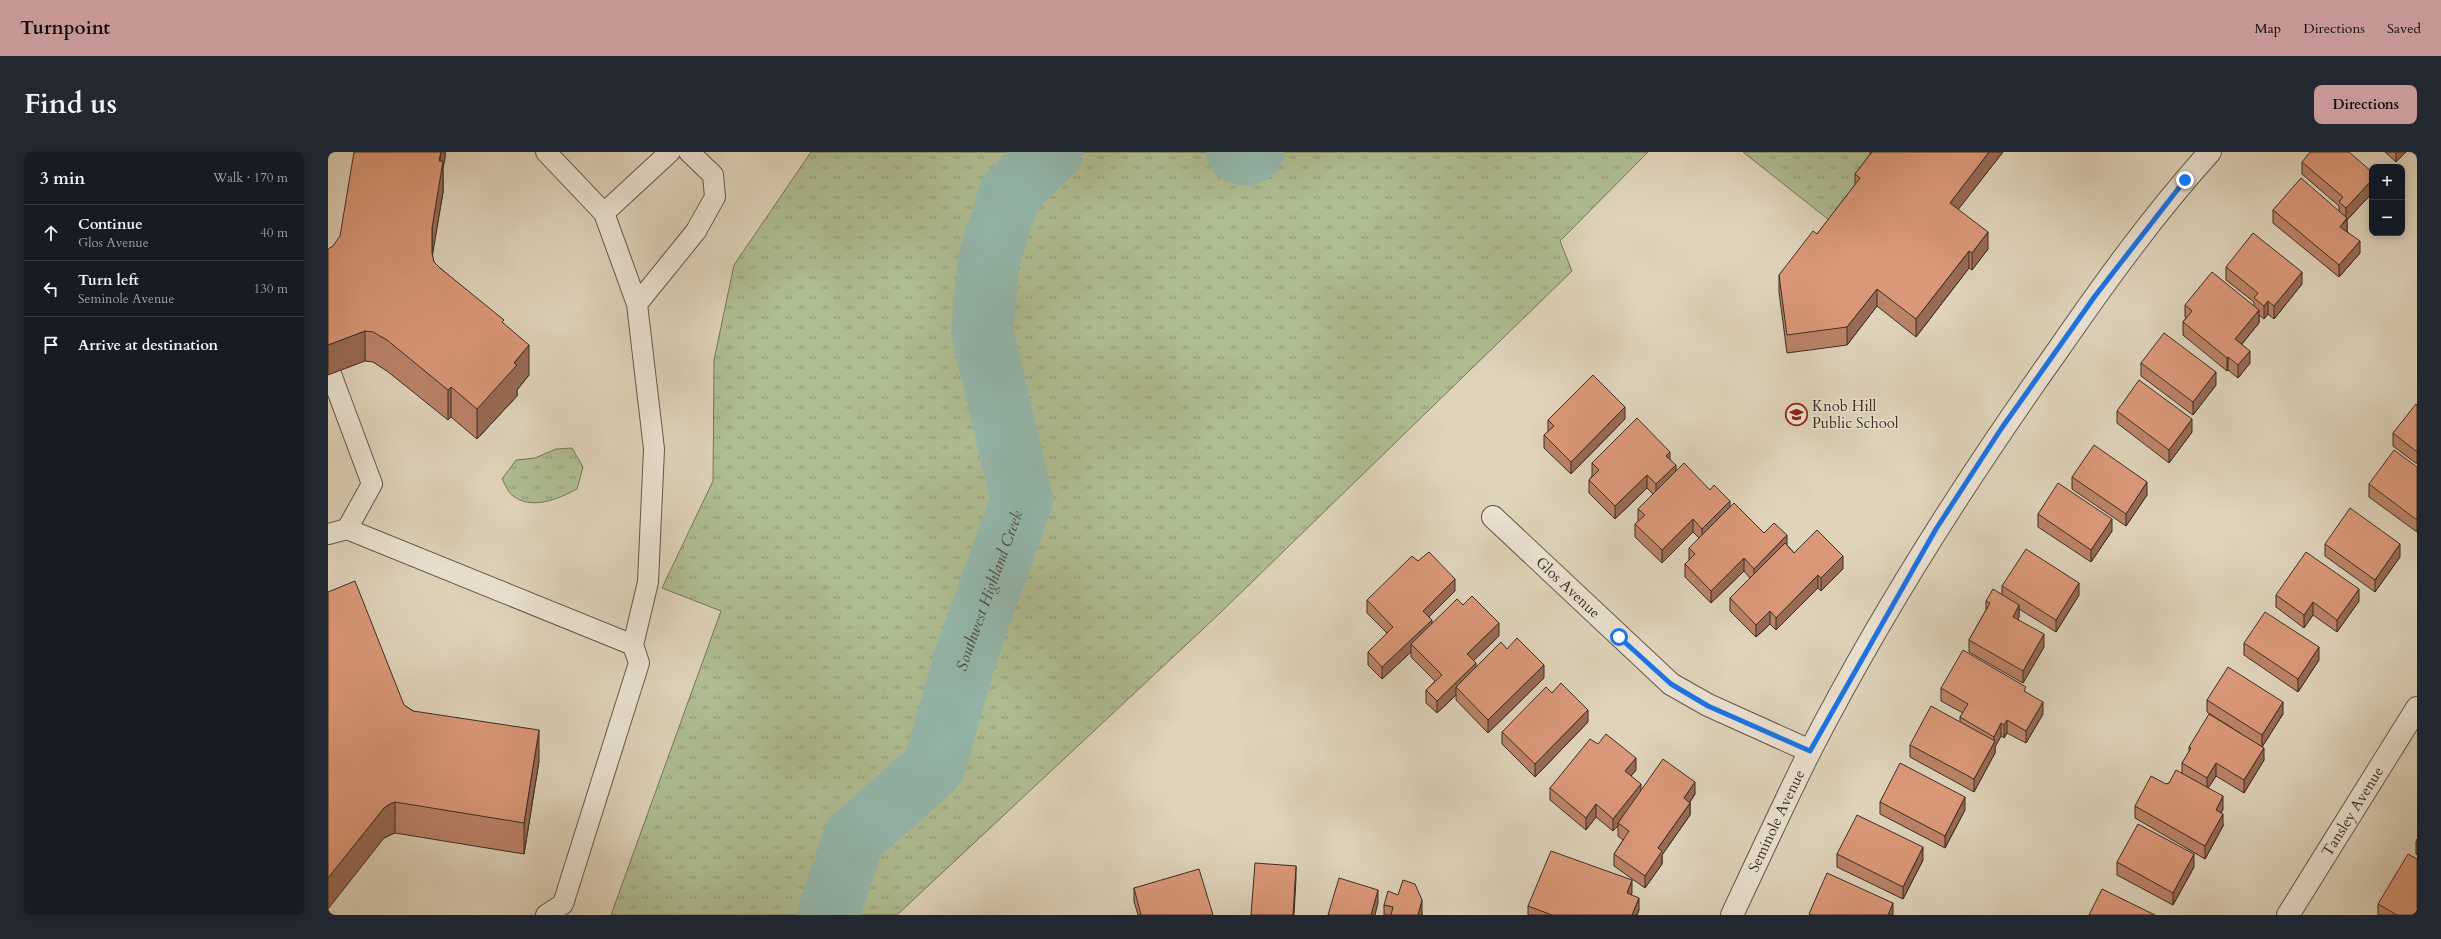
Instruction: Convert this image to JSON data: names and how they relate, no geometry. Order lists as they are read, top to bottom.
{
  "streets": {
    "street": ["Glos Avenue", "Tansley Avenue", "Seminole Avenue"]
  },
  "crossings": [
    ["Glos Avenue", "Seminole Avenue"]
  ],
  "water": ["Southwest Highland Creek"],
  "places": {
    "school or university": ["Knob Hill Public School"]
  },
  "page": {
    "header": "Turnpoint",
    "nav": ["Map", "Directions", "Saved"],
    "title": "Find us",
    "buttons": "Directions",
    "heading": ["3 min", "Walk · 170 m"],
    "map_buttons": ["+", "−"],
    "list": [
      ["Continue", "Glos Avenue", "40 m"],
      ["Turn left", "Seminole Avenue", "130 m"],
      "Arrive at destination"
    ]
  }
}
